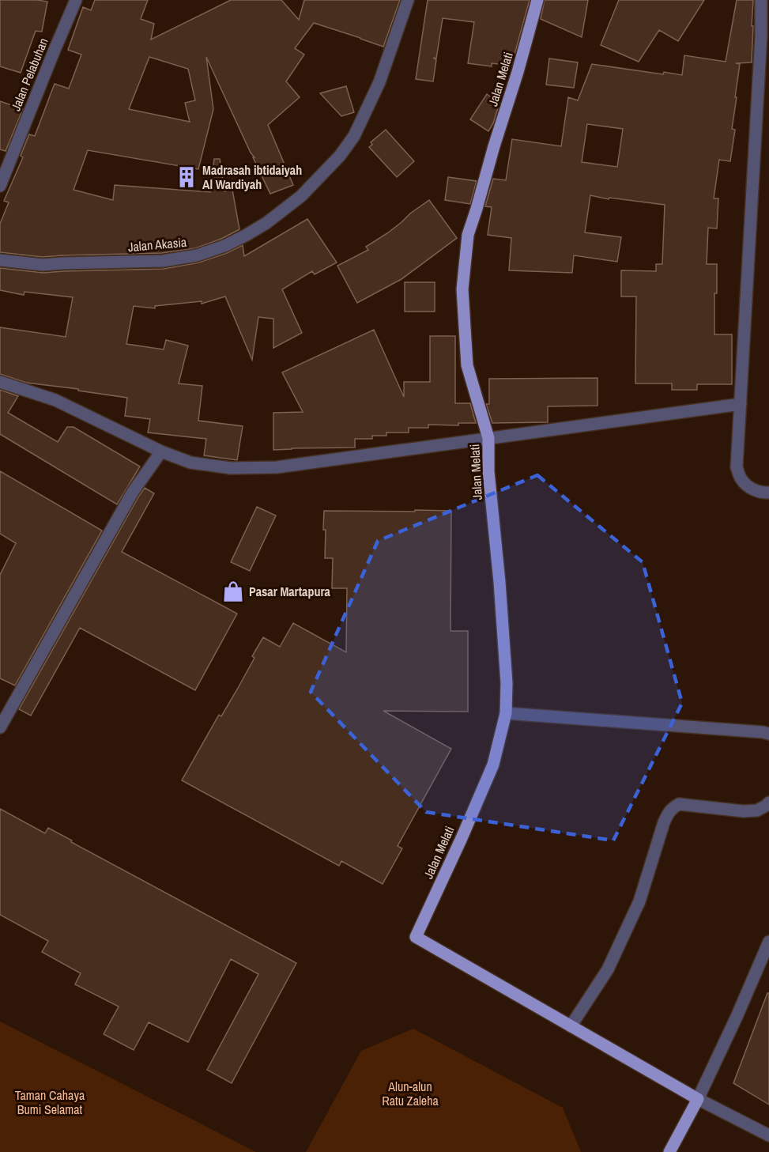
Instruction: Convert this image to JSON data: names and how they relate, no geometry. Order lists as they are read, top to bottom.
{
  "streets": {
    "main road": ["Jalan Melati"],
    "street": ["Jalan Pelabuhan", "Jalan Akasia"]
  },
  "parks": ["Alun-alun Ratu Zaleha", "Taman Cahaya Bumi Selamat"],
  "places": {
    "building": ["Madrasah ibtidaiyah Al Wardiyah"],
    "shop": ["Pasar Martapura"]
  }
}
